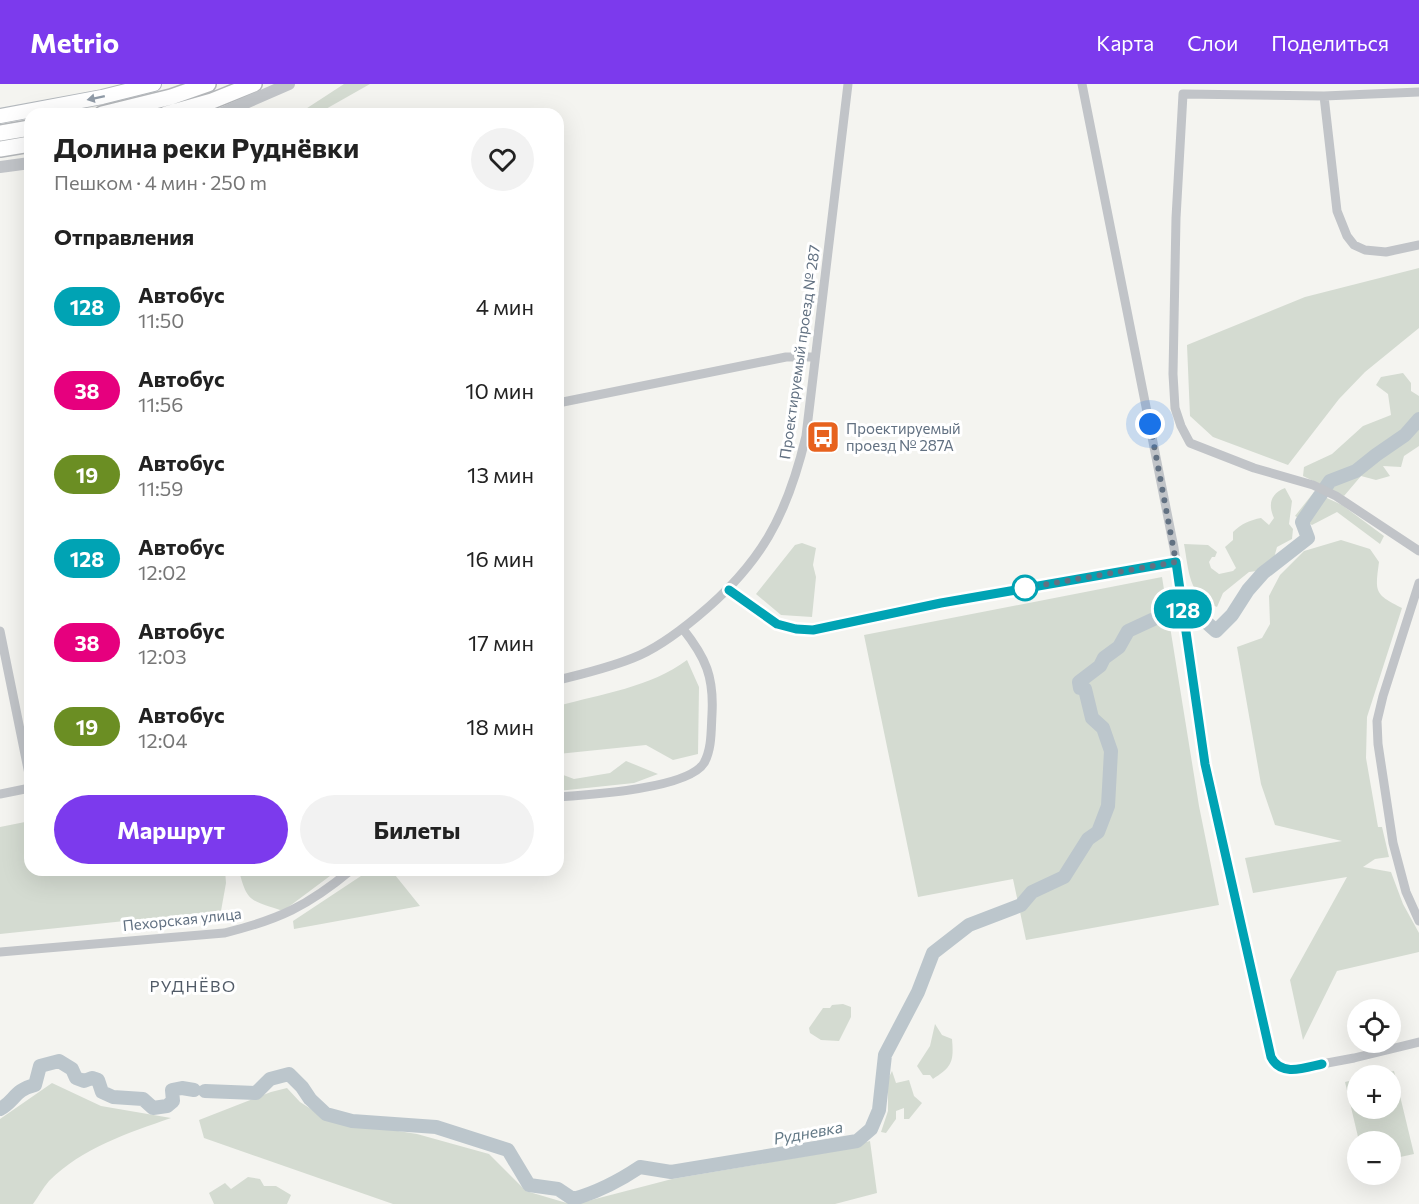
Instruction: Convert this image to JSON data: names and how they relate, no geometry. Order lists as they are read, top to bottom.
{
  "streets": {
    "street": ["Проектируемый проезд № 287", "Пехорская улица"]
  },
  "districts": ["РУДНЁВО"],
  "water": ["Рудневка"],
  "places": {
    "bus stop": ["Проектируемый проезд № 287А"]
  },
  "lines": ["bus line 128"],
  "page": {
    "header": "Metrio",
    "nav": ["Карта", "Слои", "Поделиться"],
    "on_map": "128",
    "heading": [
      ["Долина реки Руднёвки", "Пешком · 4 мин · 250 m"],
      "Отправления"
    ],
    "list": [
      {
        "mark": "128",
        "name": "Автобус",
        "note": "11:50",
        "value": "4 мин"
      },
      {
        "mark": "38",
        "name": "Автобус",
        "note": "11:56",
        "value": "10 мин"
      },
      {
        "mark": "19",
        "name": "Автобус",
        "note": "11:59",
        "value": "13 мин"
      },
      {
        "mark": "128",
        "name": "Автобус",
        "note": "12:02",
        "value": "16 мин"
      },
      {
        "mark": "38",
        "name": "Автобус",
        "note": "12:03",
        "value": "17 мин"
      },
      {
        "mark": "19",
        "name": "Автобус",
        "note": "12:04",
        "value": "18 мин"
      }
    ],
    "buttons": ["Маршрут", "Билеты"],
    "map_buttons": ["+", "−"]
  }
}
